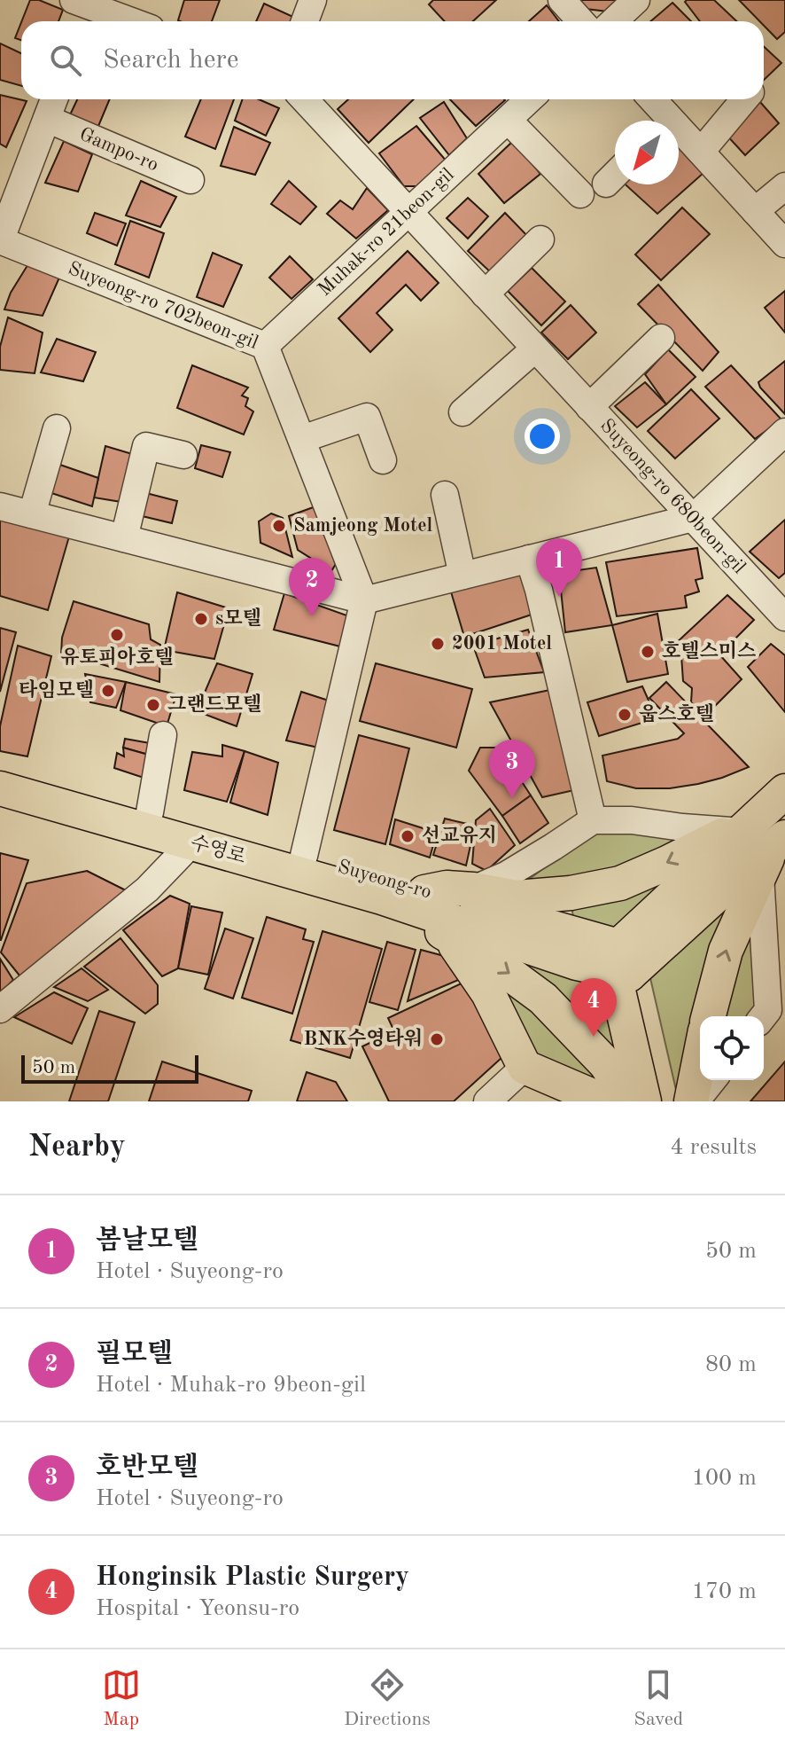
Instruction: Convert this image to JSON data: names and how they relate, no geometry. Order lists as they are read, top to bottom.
{
  "streets": {
    "main road": ["수영로", "Suyeong-ro"],
    "street": [
      "Gampo-ro",
      "Muhak-ro 21beon-gil",
      "Suyeong-ro 702beon-gil",
      "Suyeong-ro 680beon-gil"
    ]
  },
  "crossings": [
    ["Muhak-ro 21beon-gil", "Suyeong-ro 702beon-gil"],
    ["Muhak-ro 21beon-gil", "Suyeong-ro 680beon-gil"],
    ["수영로", "Suyeong-ro"]
  ],
  "places": [
    "Samjeong Motel",
    "s모텔",
    "유토피아호텔",
    "2001 Motel",
    "호텔스미스",
    "타임모텔",
    "그랜드모텔",
    "웁스호텔",
    "선교유지",
    "BNK수영타워"
  ],
  "scale_bar": "50 m",
  "north": "bottom left",
  "page": {
    "search": "Search here",
    "pins": [
      "1",
      "2",
      "3",
      "4"
    ],
    "scale": "50 m",
    "heading": ["Nearby", "4 results"],
    "list": [
      {
        "mark": "1",
        "name": "봄날모텔",
        "note": "Hotel · Suyeong-ro",
        "value": "50 m"
      },
      {
        "mark": "2",
        "name": "필모텔",
        "note": "Hotel · Muhak-ro 9beon-gil",
        "value": "80 m"
      },
      {
        "mark": "3",
        "name": "호반모텔",
        "note": "Hotel · Suyeong-ro",
        "value": "100 m"
      },
      {
        "mark": "4",
        "name": "Honginsik Plastic Surgery",
        "note": "Hospital · Yeonsu-ro",
        "value": "170 m"
      }
    ],
    "nav": ["Map", "Directions", "Saved"]
  }
}
